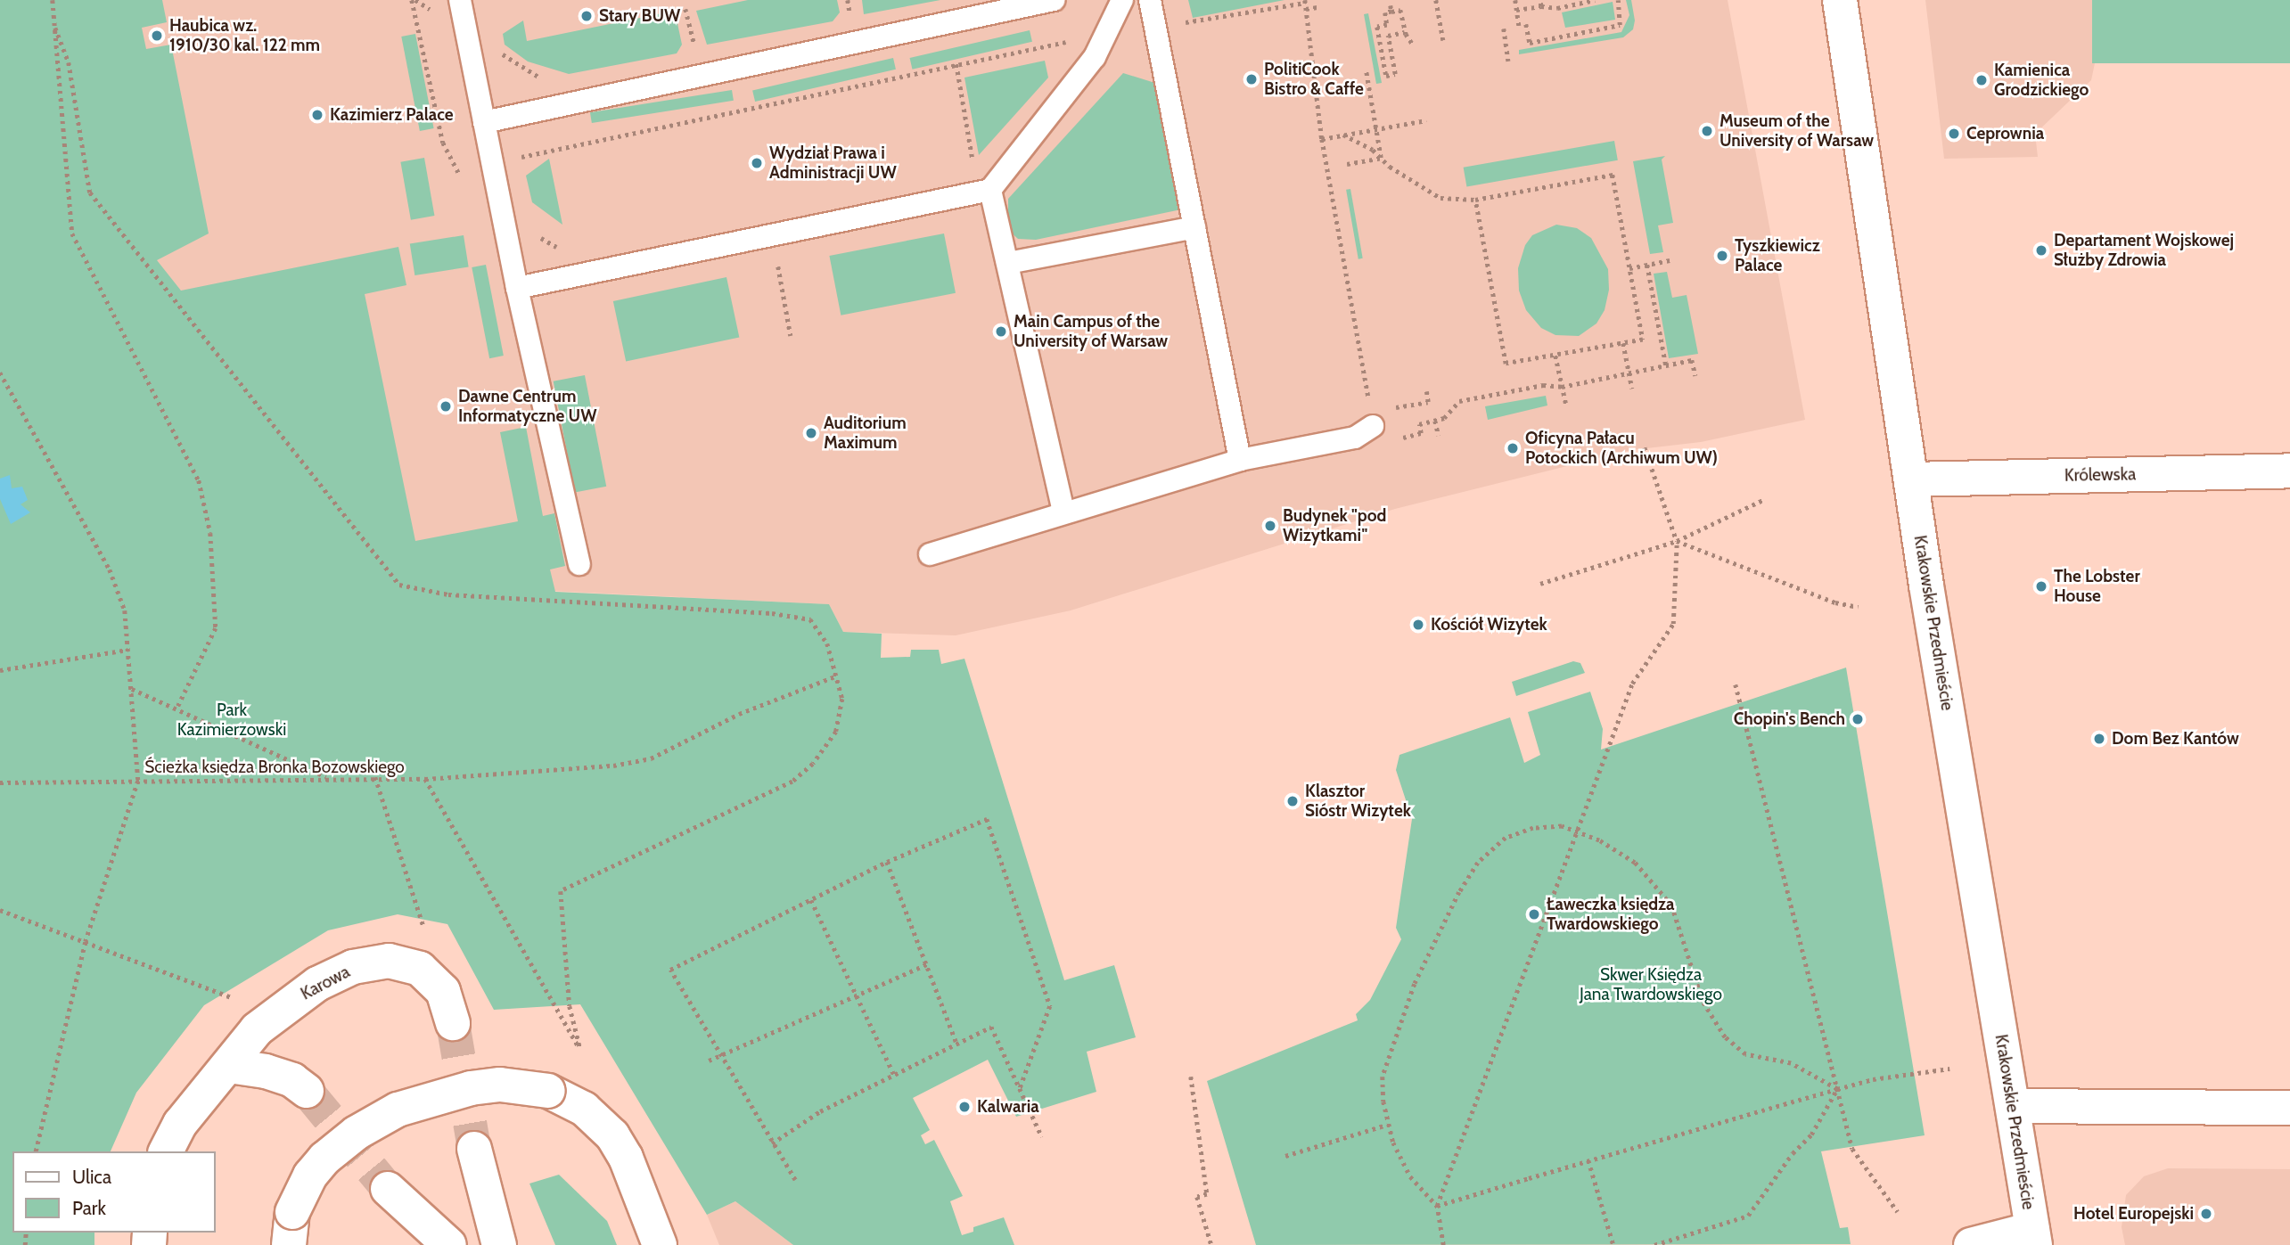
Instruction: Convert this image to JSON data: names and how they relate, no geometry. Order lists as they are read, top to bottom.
{
  "streets": {
    "street": ["Królewska", "Krakowskie Przedmieście", "Karowa"],
    "path": ["Ścieżka księdza Bronka Bozowskiego"]
  },
  "crossings": [
    ["Królewska", "Krakowskie Przedmieście"]
  ],
  "parks": ["Park Kazimierzowski", "Skwer Księdza Jana Twardowskiego"],
  "places": [
    "Stary BUW",
    "Haubica wz. 1910/30 kal. 122 mm",
    "PolitiCook Bistro & Caffe",
    "Kamienica Grodzickiego",
    "Kazimierz Palace",
    "Museum of the University of Warsaw",
    "Ceprownia",
    "Wydział Prawa i Administracji UW",
    "Departament Wojskowej Służby Zdrowia",
    "Tyszkiewicz Palace",
    "Main Campus of the University of Warsaw",
    "Dawne Centrum Informatyczne UW",
    "Auditorium Maximum",
    "Oficyna Pałacu Potockich (Archiwum UW)",
    "Budynek \"pod Wizytkami\"",
    "The Lobster House",
    "Kościół Wizytek",
    "Chopin's Bench",
    "Dom Bez Kantów",
    "Klasztor Sióstr Wizytek",
    "Ławeczka księdza Twardowskiego",
    "Kalwaria",
    "Hotel Europejski"
  ],
  "legend": ["Ulica", "Park"]
}
